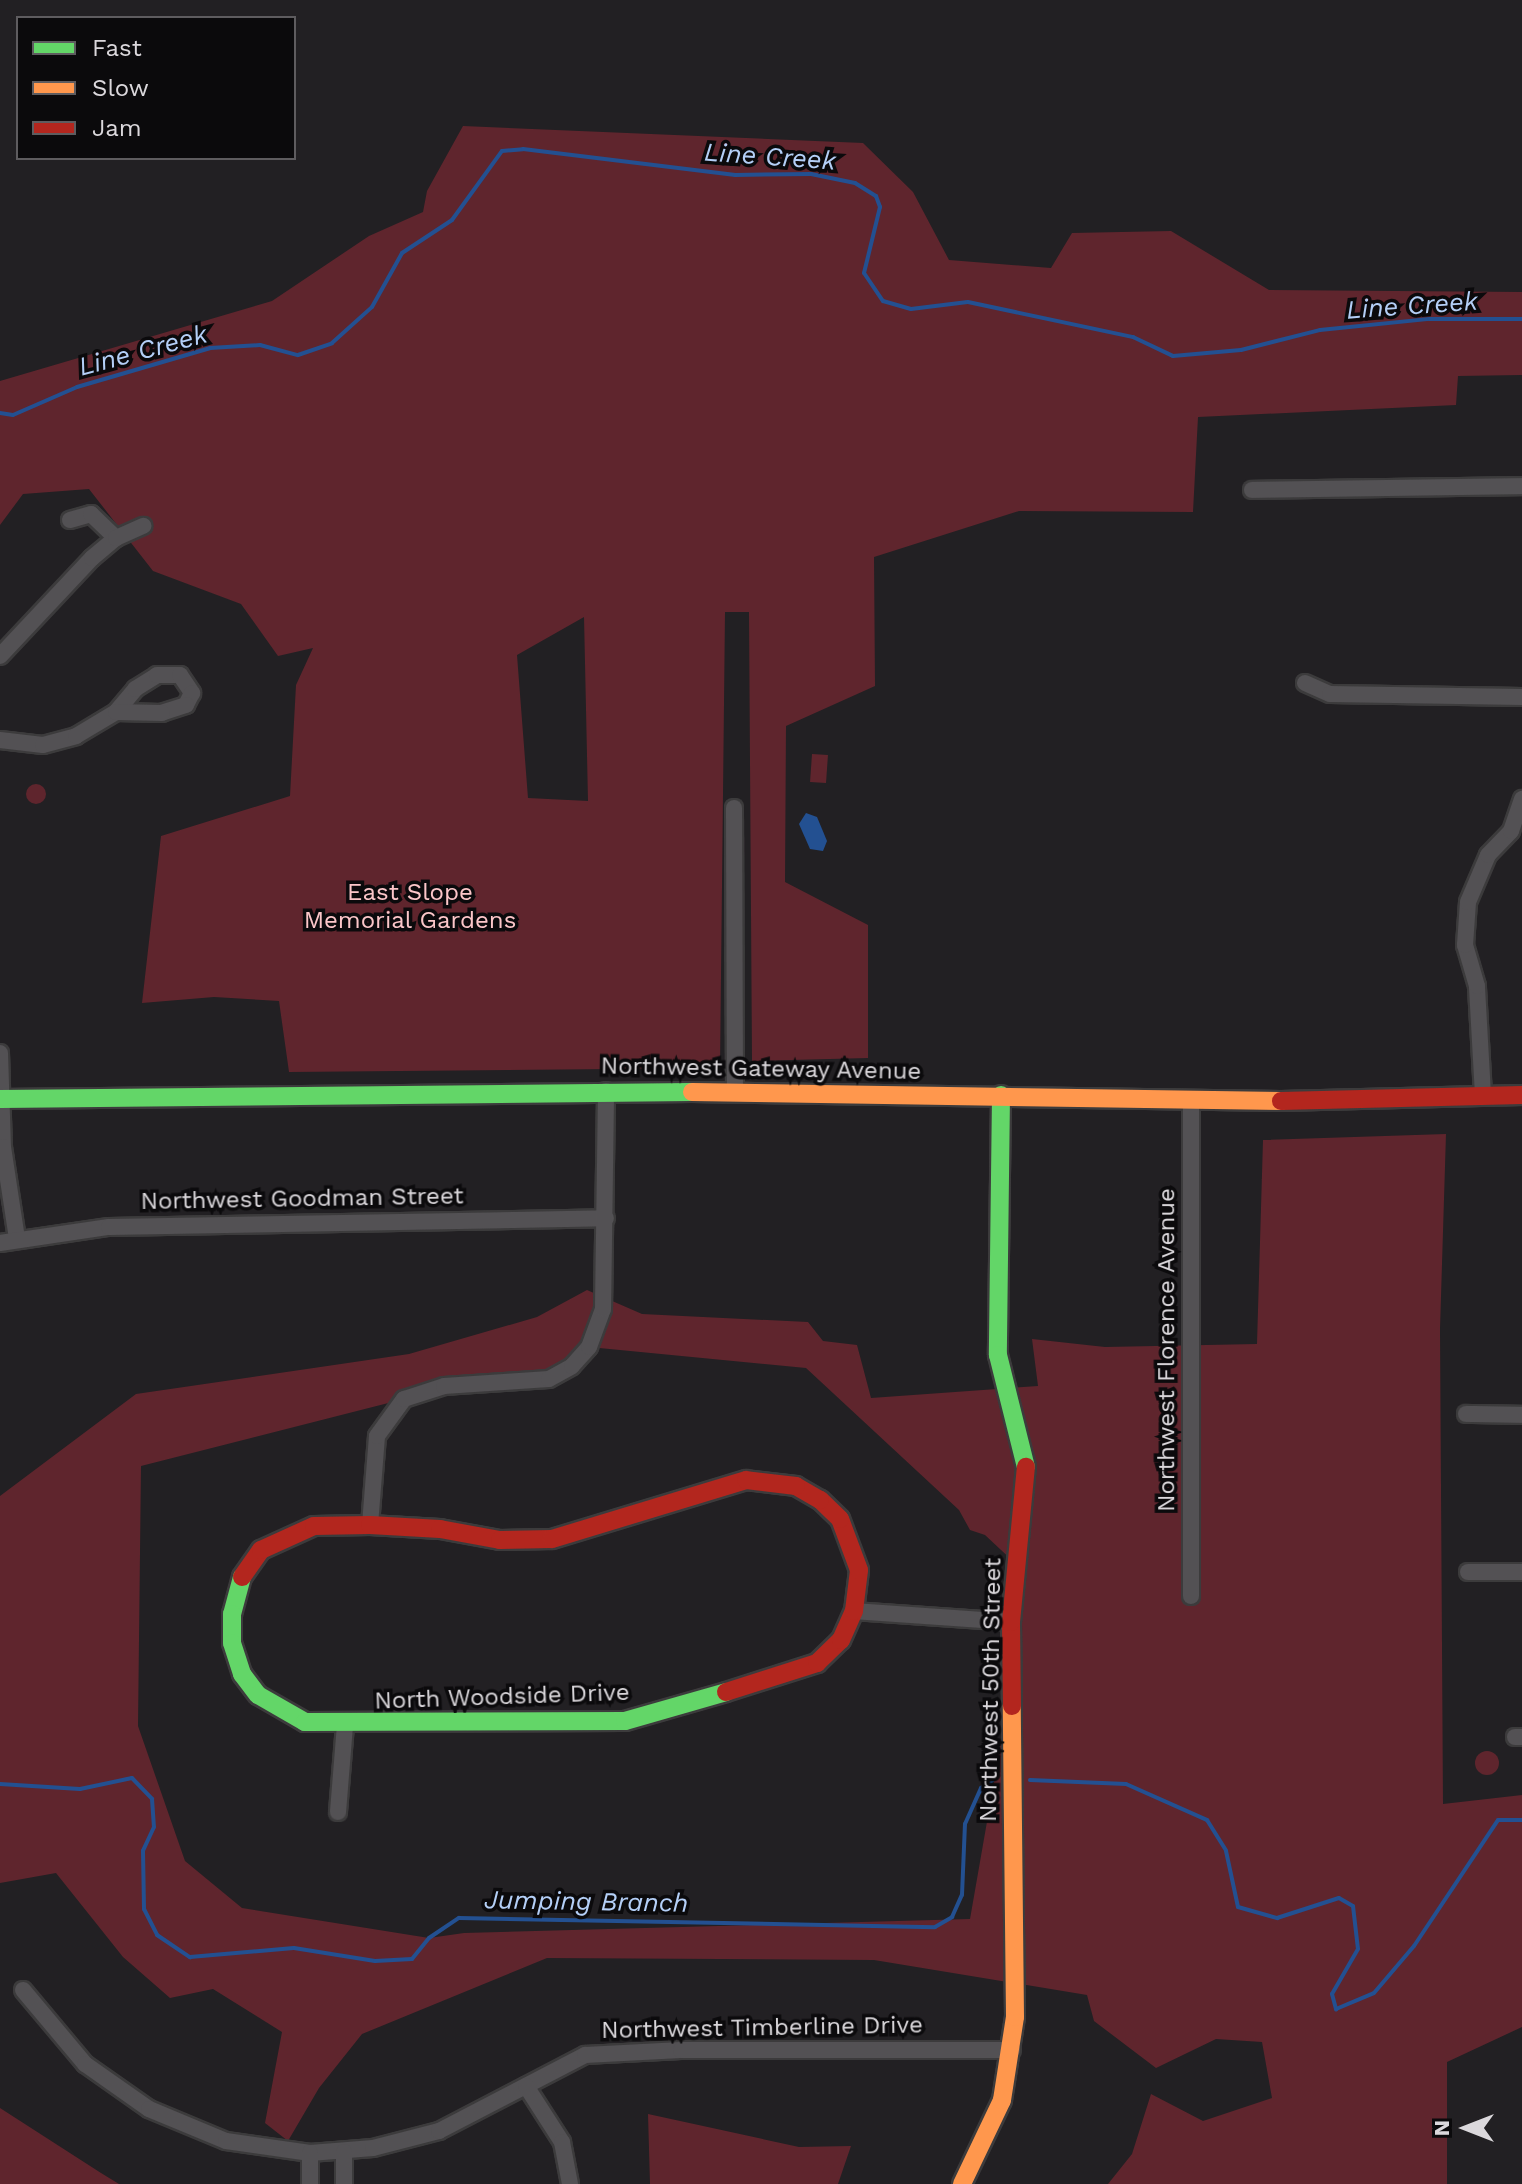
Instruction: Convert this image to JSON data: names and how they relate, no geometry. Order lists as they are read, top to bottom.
{
  "streets": {
    "street": [
      "Northwest Gateway Avenue",
      "Northwest Goodman Street",
      "Northwest Florence Avenue",
      "Northwest 50th Street",
      "North Woodside Drive",
      "Northwest Timberline Drive"
    ]
  },
  "crossings": [
    ["Northwest Gateway Avenue", "Northwest Florence Avenue"],
    ["Northwest Gateway Avenue", "Northwest 50th Street"],
    ["Northwest 50th Street", "Northwest Timberline Drive"]
  ],
  "water": ["Line Creek", "Jumping Branch"],
  "parks": ["East Slope Memorial Gardens"],
  "legend": ["Fast", "Slow", "Jam"],
  "north": "left"
}
